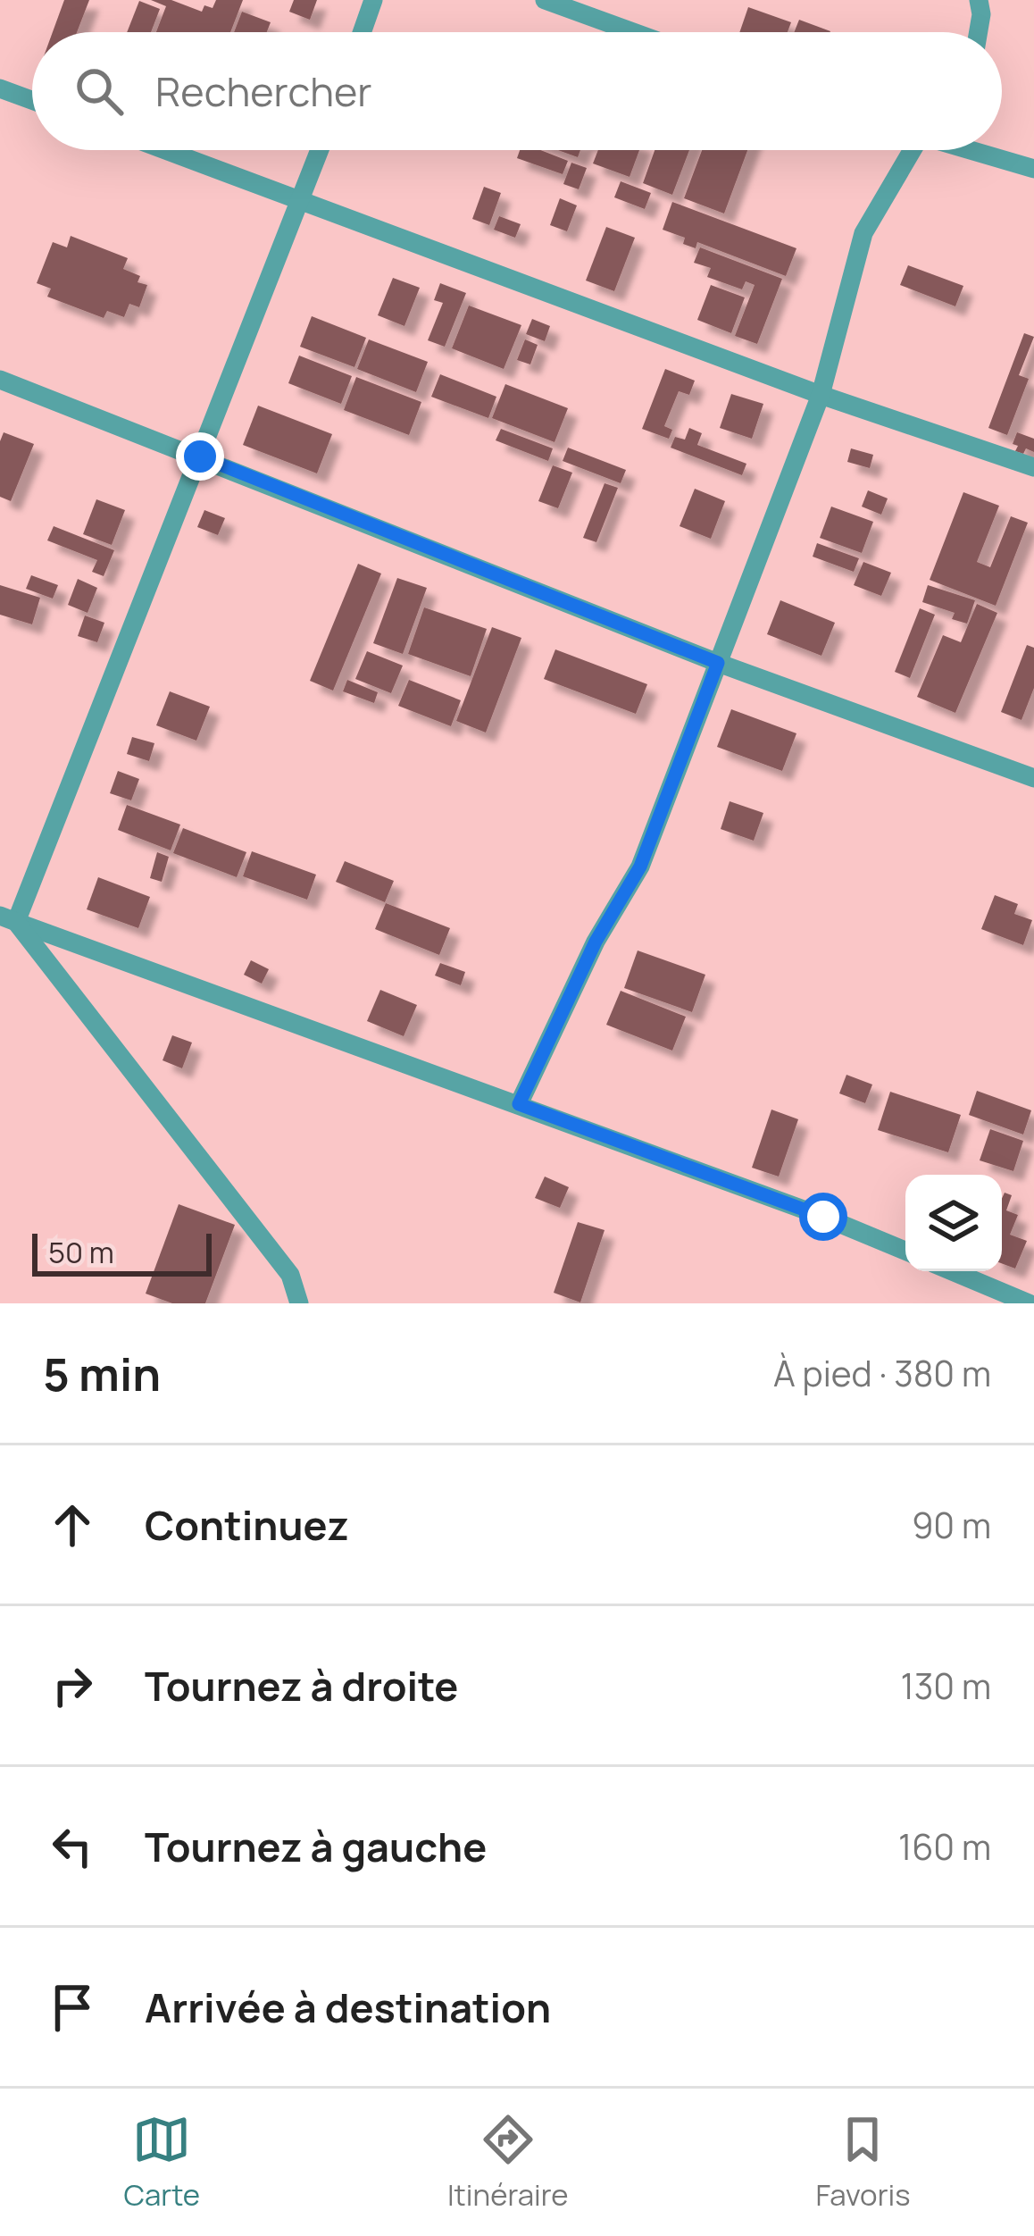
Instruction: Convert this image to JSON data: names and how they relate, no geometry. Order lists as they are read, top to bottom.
{
  "scale_bar": "50 m",
  "page": {
    "search": "Rechercher",
    "scale": "50 m",
    "heading": ["5 min", "À pied · 380 m"],
    "list": [
      ["Continuez", "90 m"],
      ["Tournez à droite", "130 m"],
      ["Tournez à gauche", "160 m"],
      "Arrivée à destination"
    ],
    "nav": ["Carte", "Itinéraire", "Favoris"]
  }
}
